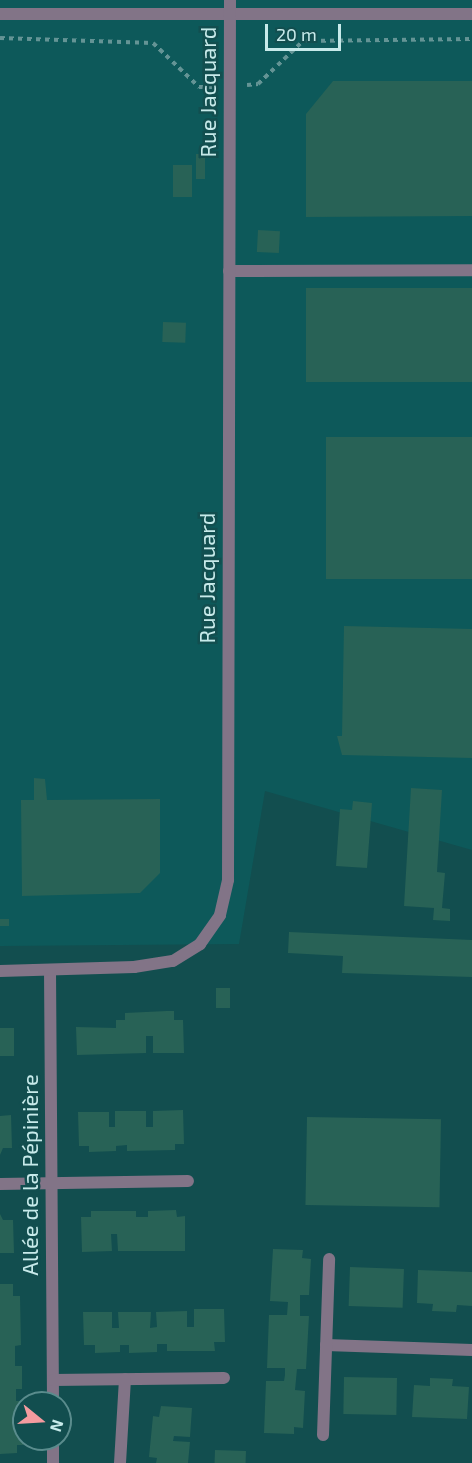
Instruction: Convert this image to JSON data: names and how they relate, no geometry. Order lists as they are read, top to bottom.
{
  "streets": {
    "street": ["Rue Jacquard", "Allée de la Pépinière"]
  },
  "crossings": [
    ["Rue Jacquard", "Allée de la Pépinière"]
  ],
  "scale_bar": "20 m",
  "north": "right"
}
